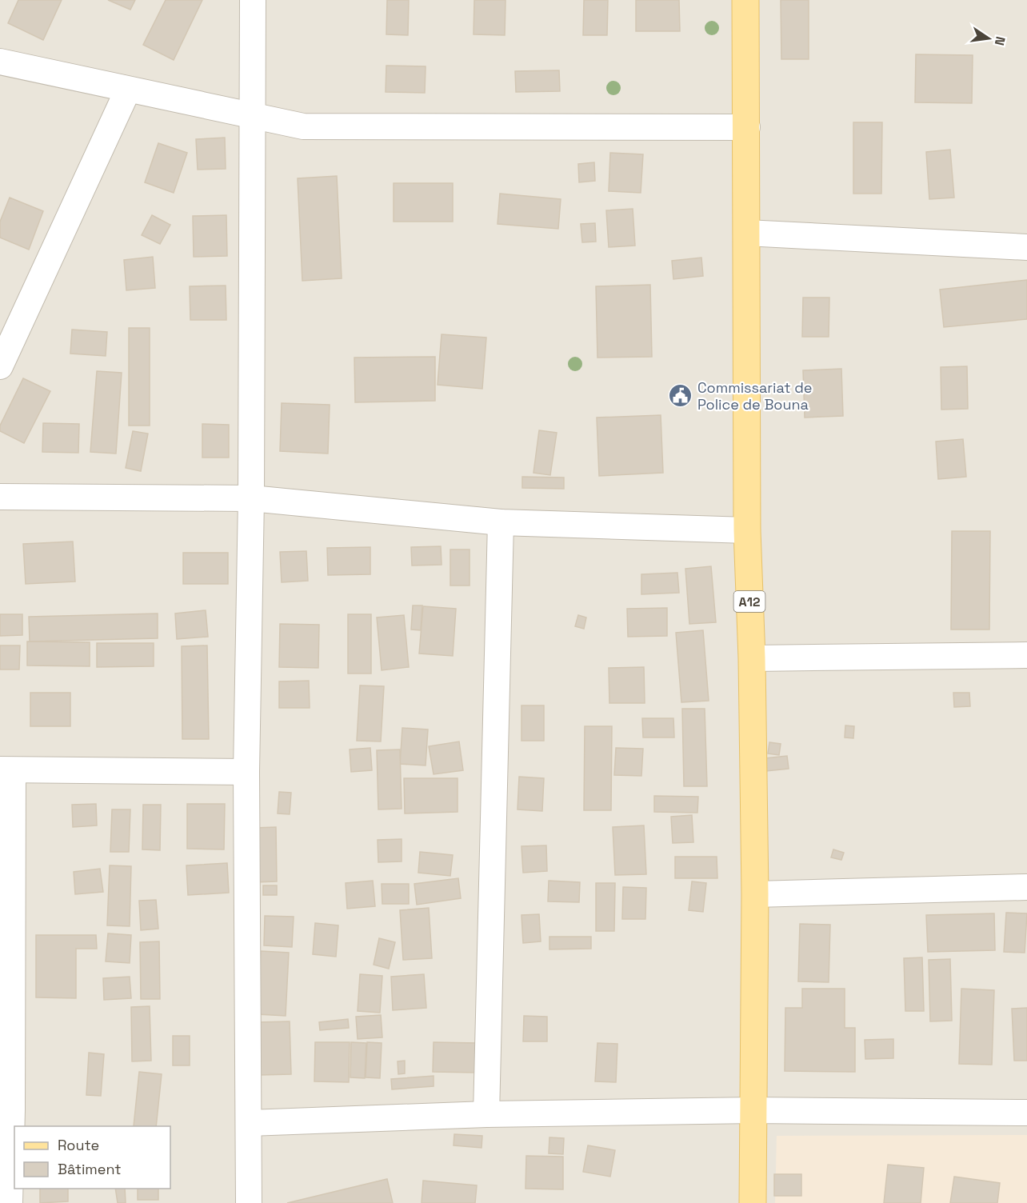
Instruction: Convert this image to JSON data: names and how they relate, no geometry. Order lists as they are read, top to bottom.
{
  "streets": {
    "main road": ["A12"]
  },
  "places": {
    "public building": ["Commissariat de Police de Bouna"]
  },
  "legend": ["Route", "Bâtiment"],
  "north": "right"
}
